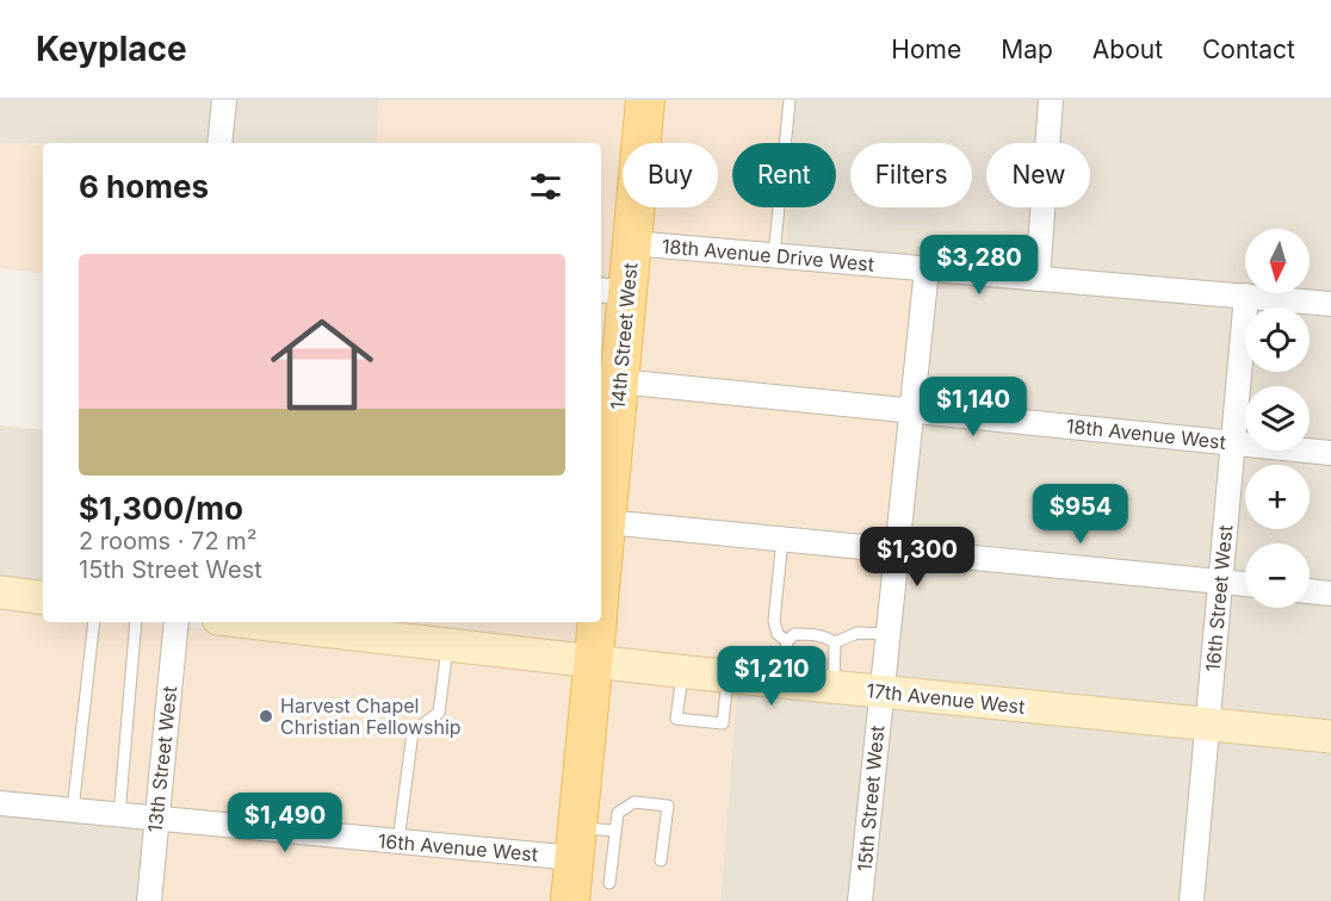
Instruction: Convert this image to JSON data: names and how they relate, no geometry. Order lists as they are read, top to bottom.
{
  "streets": {
    "main road": ["14th Street West"],
    "street": [
      "18th Avenue Drive West",
      "18th Avenue West",
      "16th Street West",
      "17th Avenue West",
      "13th Street West",
      "15th Street West",
      "16th Avenue West"
    ]
  },
  "crossings": [
    ["18th Avenue Drive West", "14th Street West"],
    ["18th Avenue Drive West", "16th Street West"],
    ["18th Avenue Drive West", "15th Street West"],
    ["14th Street West", "18th Avenue West"],
    ["14th Street West", "17th Avenue West"],
    ["14th Street West", "16th Avenue West"],
    ["18th Avenue West", "16th Street West"],
    ["18th Avenue West", "15th Street West"],
    ["16th Street West", "17th Avenue West"],
    ["17th Avenue West", "15th Street West"],
    ["13th Street West", "16th Avenue West"]
  ],
  "places": ["Harvest Chapel Christian Fellowship"],
  "north": "bottom",
  "page": {
    "header": "Keyplace",
    "nav": [
      "Home",
      "Map",
      "About",
      "Contact"
    ],
    "chip": [
      "Buy",
      "Rent",
      "Filters",
      "New"
    ],
    "heading": "6 homes",
    "map_buttons": ["+", "−"],
    "list": [
      {
        "name": "$1,300/mo",
        "note": "2 rooms · 72 m² · 15th Street West"
      }
    ],
    "price": [
      "$3,280",
      "$1,140",
      "$954",
      "$1,300",
      "$1,210",
      "$1,490"
    ]
  }
}
